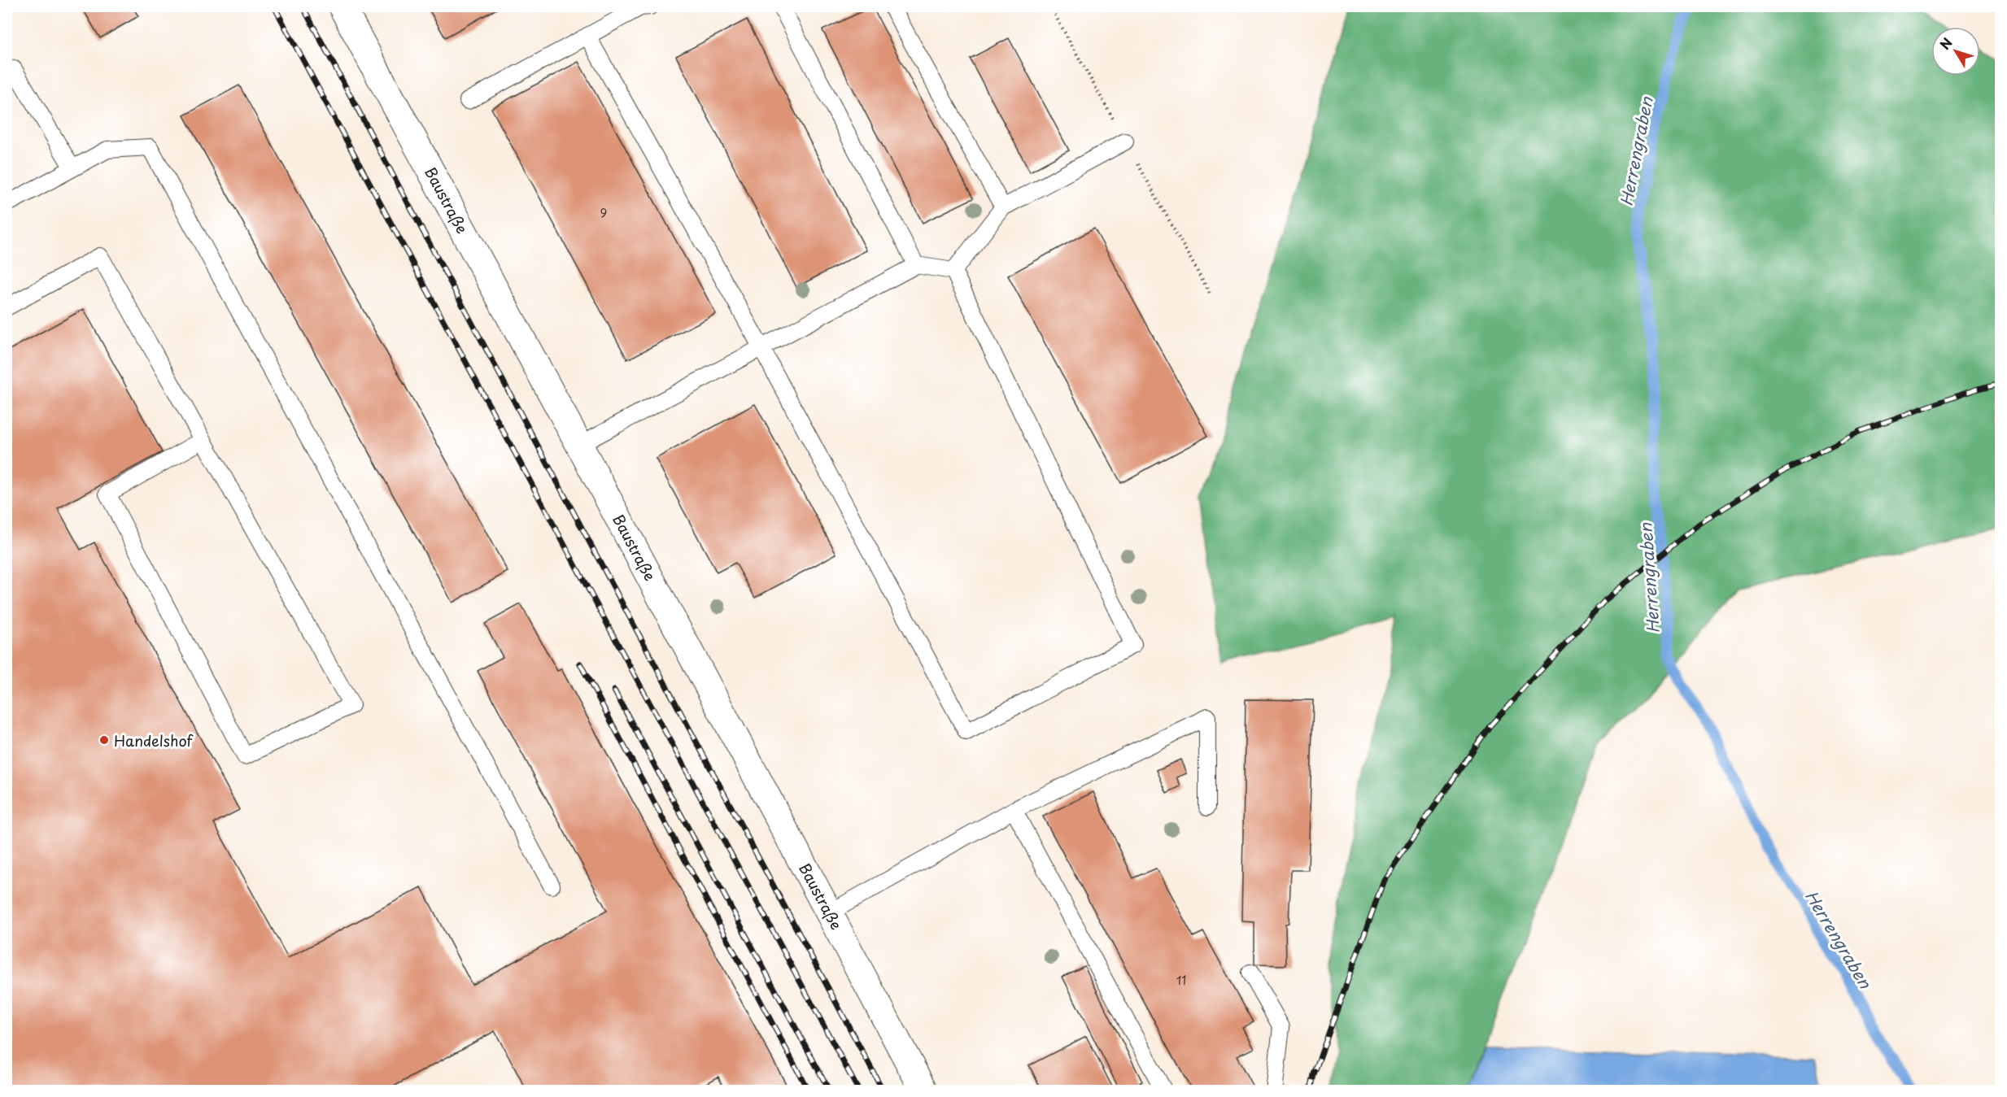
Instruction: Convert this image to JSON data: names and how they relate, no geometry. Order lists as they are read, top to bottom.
{
  "streets": {
    "street": ["Baustraße"]
  },
  "water": ["Herrengraben"],
  "places": ["Handelshof"],
  "house_numbers": ["9", "11"],
  "north": "top left"
}
